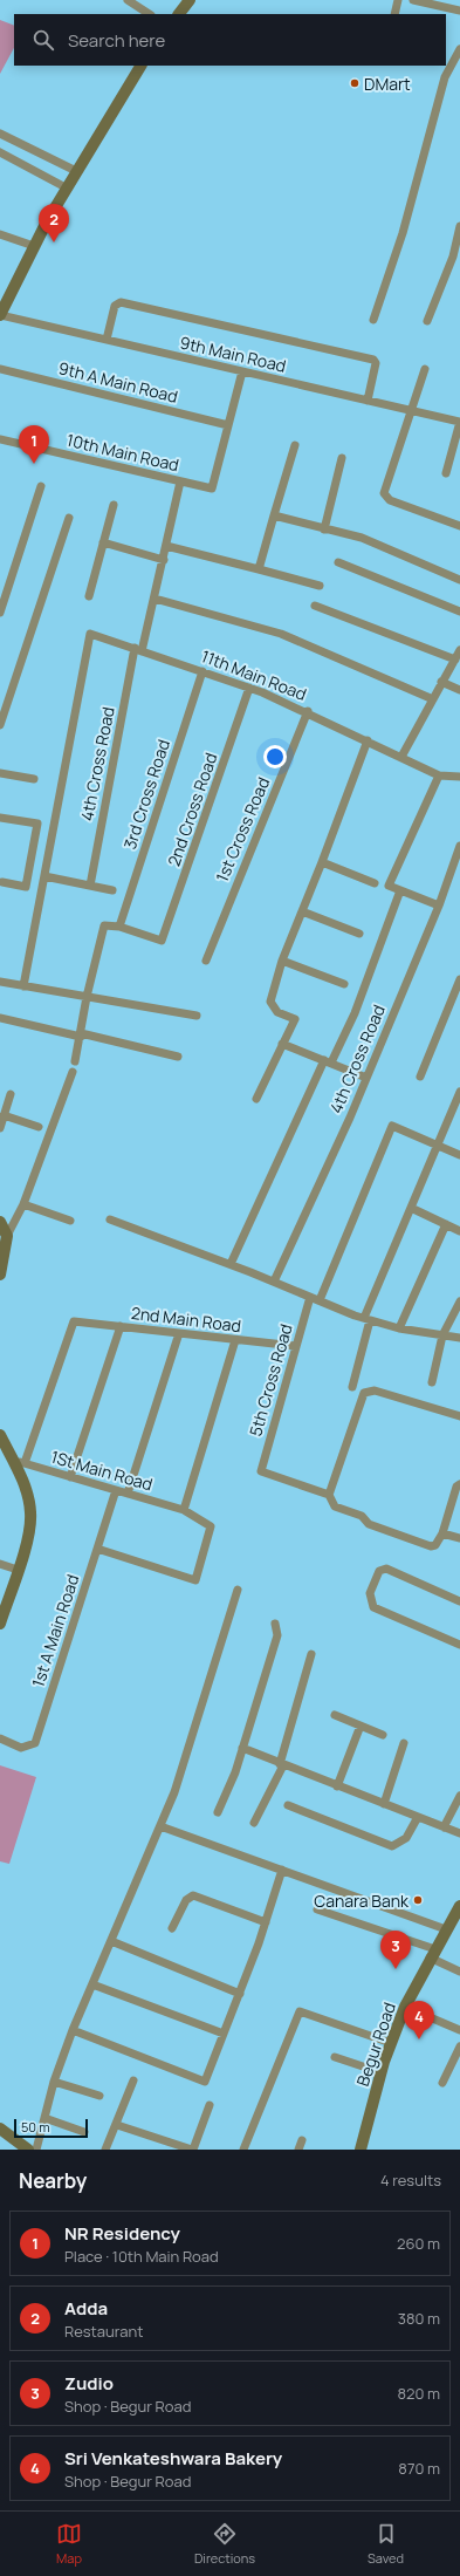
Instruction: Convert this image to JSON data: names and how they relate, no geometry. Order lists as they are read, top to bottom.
{
  "streets": {
    "street": [
      "9th Main Road",
      "9th A Main Road",
      "10th Main Road",
      "11th Main Road",
      "4th Cross Road",
      "3rd Cross Road",
      "2nd Cross Road",
      "1st Cross Road",
      "2nd Main Road",
      "5th Cross Road",
      "1St Main Road",
      "1st A Main Road",
      "Begur Road"
    ]
  },
  "crossings": [
    ["9th A Main Road", "10th Main Road"],
    ["11th Main Road", "4th Cross Road"],
    ["11th Main Road", "3rd Cross Road"],
    ["11th Main Road", "2nd Cross Road"],
    ["11th Main Road", "1st Cross Road"],
    ["3rd Cross Road", "2nd Cross Road"],
    ["2nd Main Road", "5th Cross Road"],
    ["2nd Main Road", "1St Main Road"],
    ["1St Main Road", "1st A Main Road"]
  ],
  "places": ["DMart", "Canara Bank"],
  "scale_bar": "50 m",
  "page": {
    "search": "Search here",
    "pins": [
      "2",
      "1",
      "3",
      "4"
    ],
    "scale": "50 m",
    "heading": ["Nearby", "4 results"],
    "list": [
      {
        "mark": "1",
        "name": "NR Residency",
        "note": "Place · 10th Main Road",
        "value": "260 m"
      },
      {
        "mark": "2",
        "name": "Adda",
        "note": "Restaurant",
        "value": "380 m"
      },
      {
        "mark": "3",
        "name": "Zudio",
        "note": "Shop · Begur Road",
        "value": "820 m"
      },
      {
        "mark": "4",
        "name": "Sri Venkateshwara Bakery",
        "note": "Shop · Begur Road",
        "value": "870 m"
      }
    ],
    "nav": ["Map", "Directions", "Saved"]
  }
}
